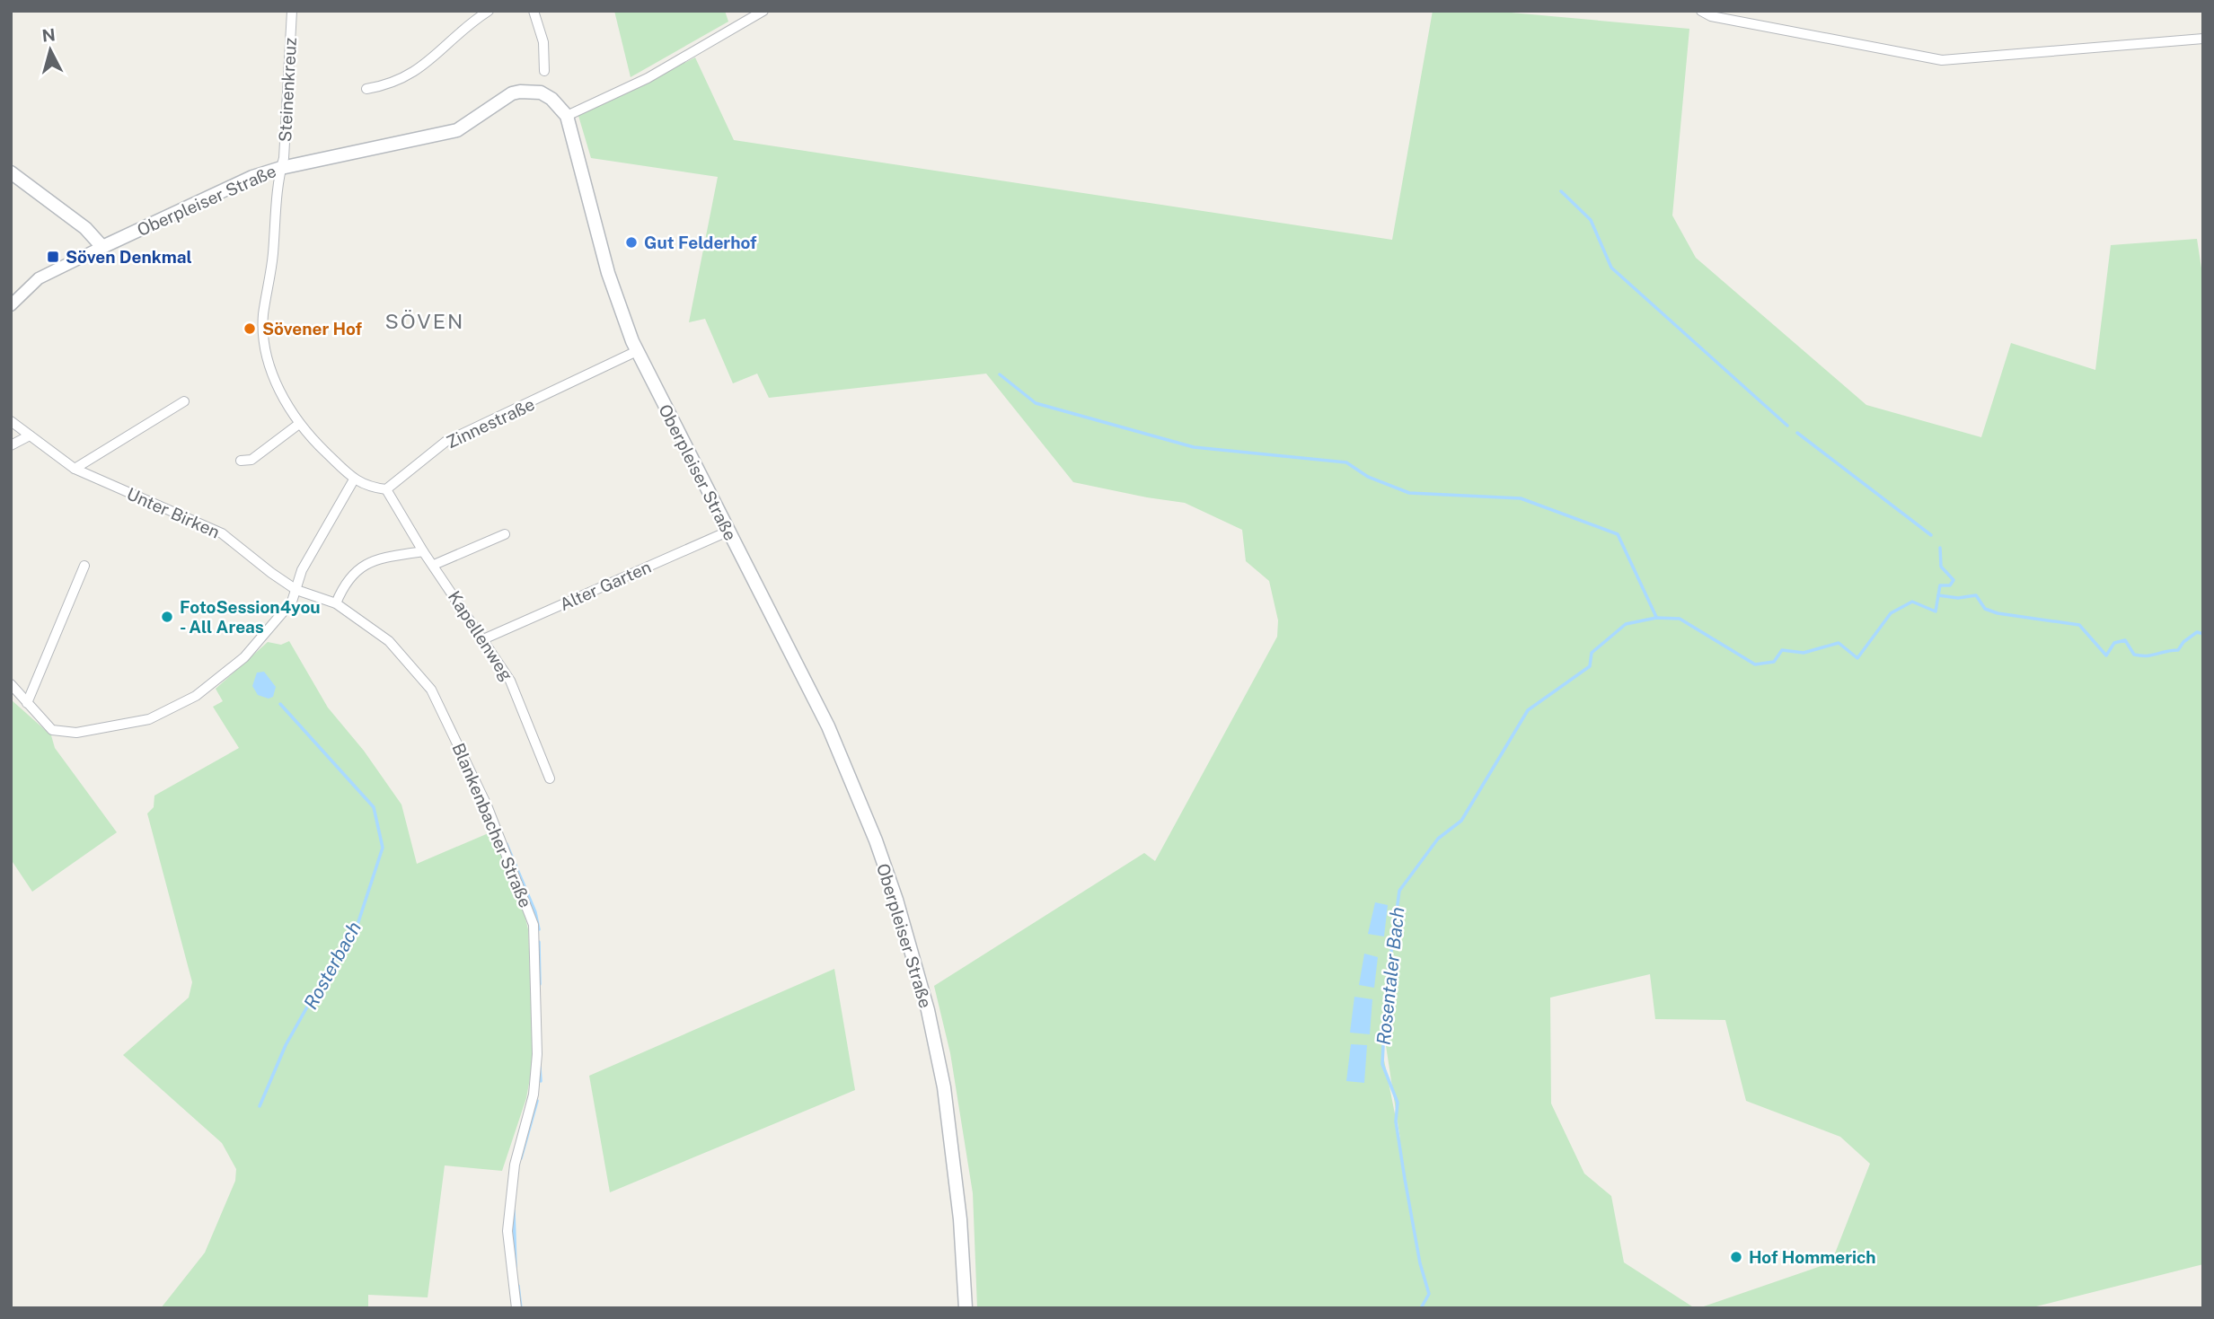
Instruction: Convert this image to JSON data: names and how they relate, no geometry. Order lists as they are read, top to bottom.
{
  "streets": {
    "main road": ["Oberpleiser Straße"],
    "street": [
      "Steinenkreuz",
      "Zinnestraße",
      "Unter Birken",
      "Alter Garten",
      "Kapellenweg",
      "Blankenbacher Straße"
    ]
  },
  "crossings": [
    ["Steinenkreuz", "Oberpleiser Straße"],
    ["Oberpleiser Straße", "Zinnestraße"],
    ["Oberpleiser Straße", "Alter Garten"],
    ["Zinnestraße", "Kapellenweg"],
    ["Unter Birken", "Blankenbacher Straße"],
    ["Alter Garten", "Kapellenweg"]
  ],
  "districts": ["SÖVEN"],
  "water": ["Rosterbach", "Rosentaler Bach"],
  "places": {
    "other": [
      "Gut Felderhof",
      "Sövener Hof",
      "FotoSession4you - All Areas",
      "Hof Hommerich"
    ],
    "transit": ["Söven Denkmal"]
  },
  "north": "top"
}
